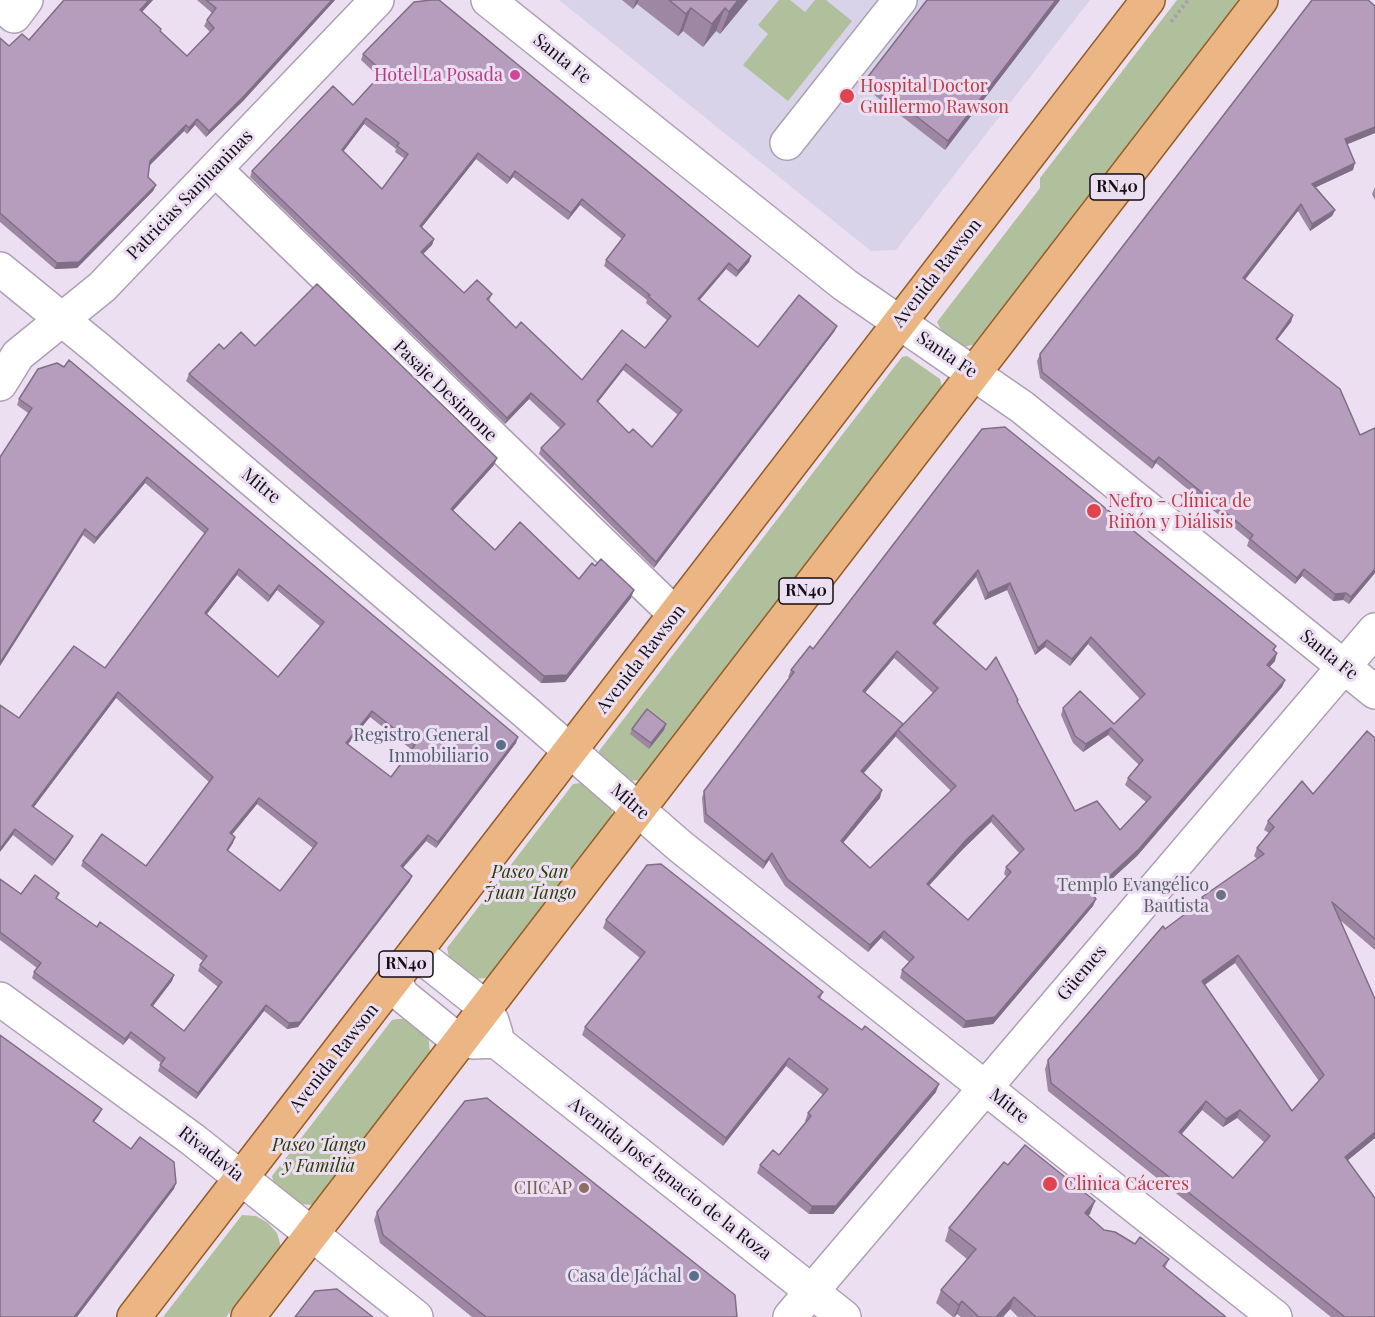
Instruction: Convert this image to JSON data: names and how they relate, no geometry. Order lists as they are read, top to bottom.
{
  "streets": {
    "main road": ["RN40", "Avenida Rawson"],
    "street": [
      "Santa Fe",
      "Patricias Sanjuaninas",
      "Pasaje Desimone",
      "Mitre",
      "Güemes",
      "Rivadavia",
      "Avenida José Ignacio de la Roza"
    ]
  },
  "crossings": [
    ["Santa Fe", "RN40"],
    ["Santa Fe", "Avenida Rawson"],
    ["Santa Fe", "Güemes"],
    ["RN40", "Mitre"],
    ["RN40", "Rivadavia"],
    ["Patricias Sanjuaninas", "Pasaje Desimone"],
    ["Patricias Sanjuaninas", "Mitre"],
    ["Avenida Rawson", "Pasaje Desimone"],
    ["Avenida Rawson", "Mitre"],
    ["Avenida Rawson", "Rivadavia"],
    ["Mitre", "Güemes"],
    ["Güemes", "Avenida José Ignacio de la Roza"]
  ],
  "parks": ["Paseo San Juan Tango", "Paseo Tango y Familia"],
  "places": [
    "Hotel La Posada",
    "Hospital Doctor Guillermo Rawson",
    "Nefro - Clínica de Riñón y Diálisis",
    "Registro General Inmobiliario",
    "Templo Evangélico Bautista",
    "Clinica Cáceres",
    "CIICAP",
    "Casa de Jáchal"
  ]
}
